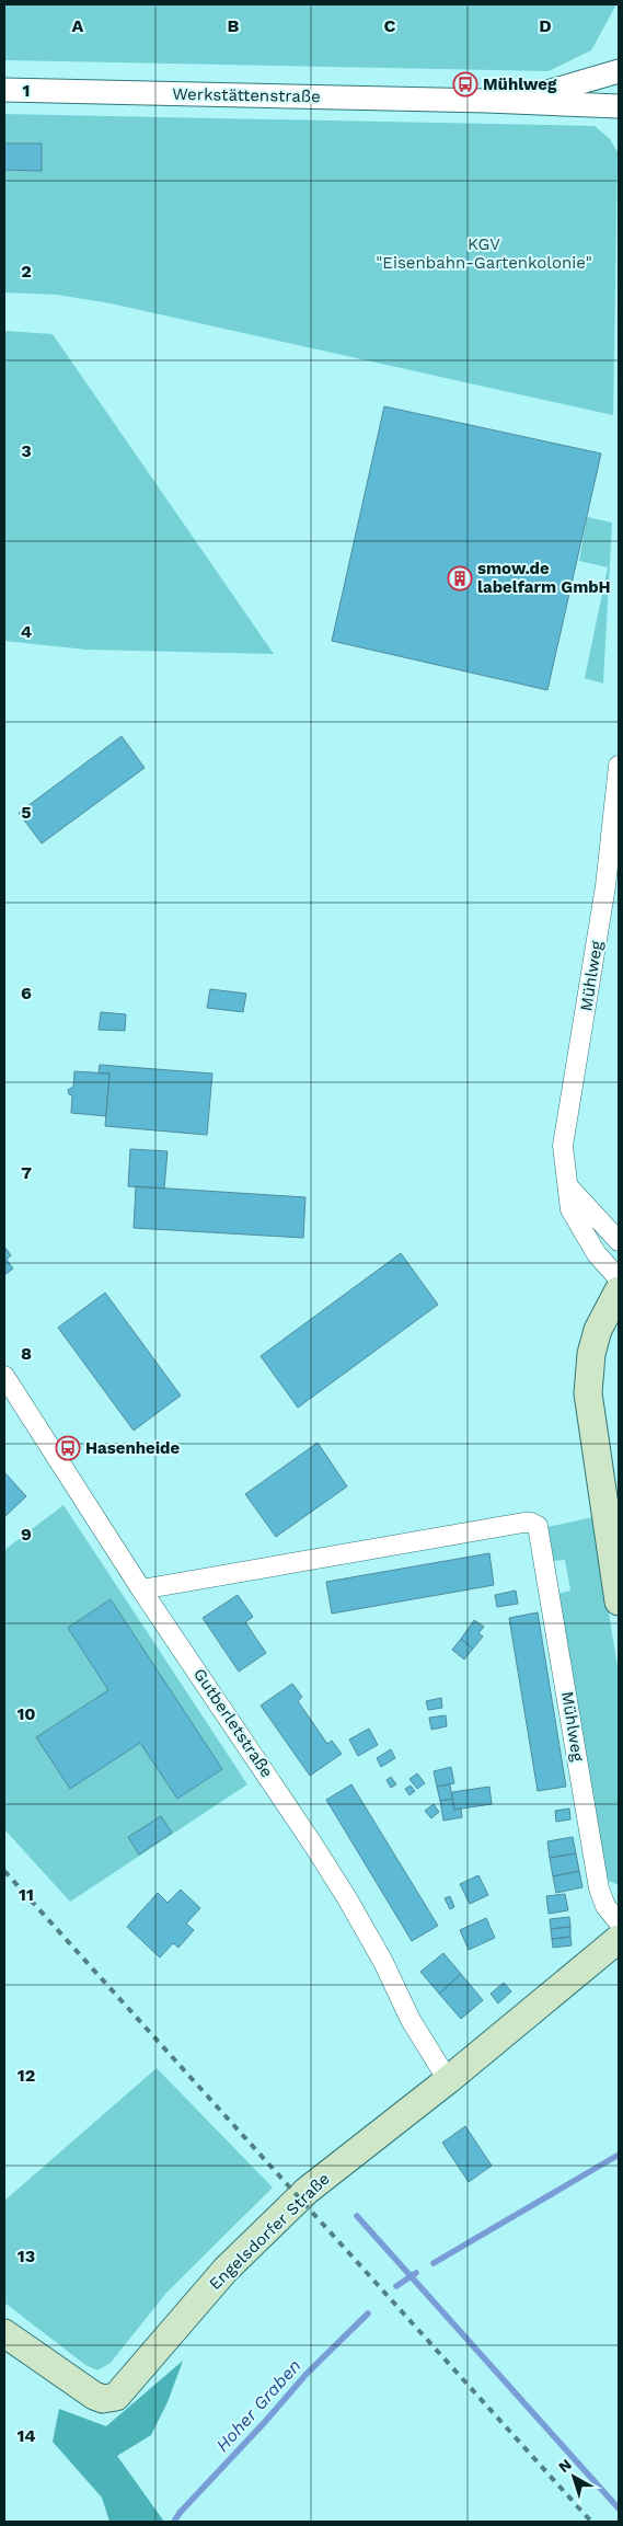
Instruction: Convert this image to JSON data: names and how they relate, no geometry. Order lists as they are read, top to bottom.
{
  "streets": {
    "main road": ["Engelsdorfer Straße"],
    "street": ["Werkstättenstraße", "Mühlweg", "Gutberletstraße"]
  },
  "crossings": [
    ["Mühlweg", "Gutberletstraße"],
    ["Gutberletstraße", "Engelsdorfer Straße"]
  ],
  "water": ["Hoher Graben"],
  "parks": ["KGV \"Eisenbahn-Gartenkolonie\""],
  "places": {
    "bus stop": ["Mühlweg", "Hasenheide"],
    "building": ["smow.de labelfarm GmbH"]
  },
  "north": "top left",
  "grid": {
    "columns": [
      "A",
      "B",
      "C",
      "D"
    ],
    "rows": [
      "1",
      "2",
      "3",
      "4",
      "5",
      "6",
      "7",
      "8",
      "9",
      "10",
      "11",
      "12",
      "13",
      "14"
    ]
  }
}
